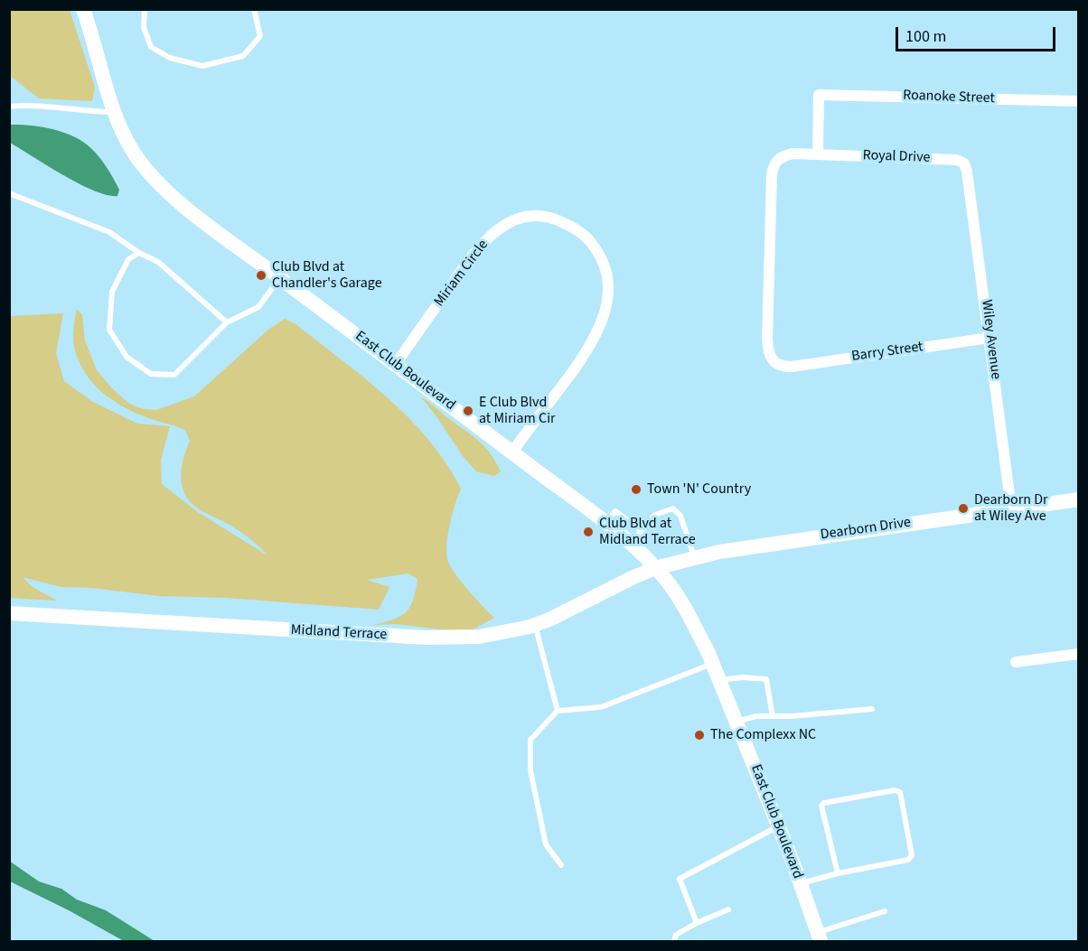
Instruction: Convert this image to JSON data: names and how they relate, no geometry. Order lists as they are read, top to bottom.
{
  "streets": {
    "street": [
      "Roanoke Street",
      "Royal Drive",
      "Miriam Circle",
      "Wiley Avenue",
      "Barry Street",
      "East Club Boulevard",
      "Dearborn Drive",
      "Midland Terrace"
    ]
  },
  "crossings": [
    ["Roanoke Street", "Royal Drive"],
    ["Royal Drive", "Wiley Avenue"],
    ["Royal Drive", "Barry Street"],
    ["Miriam Circle", "East Club Boulevard"],
    ["Wiley Avenue", "Barry Street"],
    ["Wiley Avenue", "Dearborn Drive"],
    ["East Club Boulevard", "Dearborn Drive"],
    ["East Club Boulevard", "Midland Terrace"],
    ["Dearborn Drive", "Midland Terrace"]
  ],
  "places": [
    "Club Blvd at Chandler's Garage",
    "E Club Blvd at Miriam Cir",
    "Town 'N' Country",
    "Dearborn Dr at Wiley Ave",
    "Club Blvd at Midland Terrace",
    "The Complexx NC"
  ],
  "scale_bar": "100 m"
}
